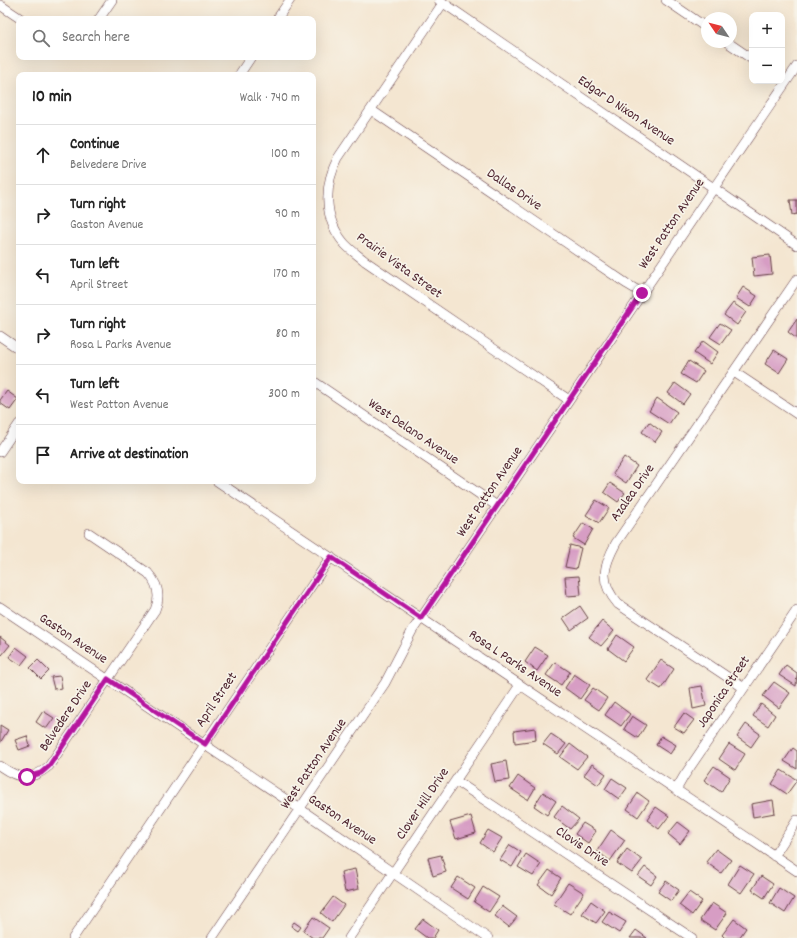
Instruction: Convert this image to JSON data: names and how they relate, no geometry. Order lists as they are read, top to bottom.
{
  "streets": {
    "street": [
      "Edgar D Nixon Avenue",
      "Dallas Drive",
      "West Patton Avenue",
      "Prairie Vista Street",
      "West Delano Avenue",
      "Azalea Drive",
      "Gaston Avenue",
      "Rosa L Parks Avenue",
      "Japonica Street",
      "April Street",
      "Belvedere Drive",
      "Clover Hill Drive",
      "Clovis Drive"
    ]
  },
  "crossings": [
    ["Edgar D Nixon Avenue", "West Patton Avenue"],
    ["Edgar D Nixon Avenue", "Prairie Vista Street"],
    ["Dallas Drive", "West Patton Avenue"],
    ["Dallas Drive", "Prairie Vista Street"],
    ["West Patton Avenue", "Prairie Vista Street"],
    ["West Patton Avenue", "West Delano Avenue"],
    ["West Patton Avenue", "Gaston Avenue"],
    ["West Patton Avenue", "Rosa L Parks Avenue"],
    ["Azalea Drive", "Japonica Street"],
    ["Gaston Avenue", "April Street"],
    ["Gaston Avenue", "Belvedere Drive"],
    ["Gaston Avenue", "Clover Hill Drive"],
    ["Rosa L Parks Avenue", "Japonica Street"],
    ["Rosa L Parks Avenue", "April Street"],
    ["Rosa L Parks Avenue", "Clover Hill Drive"],
    ["Clover Hill Drive", "Clovis Drive"]
  ],
  "north": "top left",
  "page": {
    "map_buttons": ["+", "−"],
    "search": "Search here",
    "heading": ["10 min", "Walk · 740 m"],
    "list": [
      ["Continue", "Belvedere Drive", "100 m"],
      ["Turn right", "Gaston Avenue", "90 m"],
      ["Turn left", "April Street", "170 m"],
      ["Turn right", "Rosa L Parks Avenue", "80 m"],
      ["Turn left", "West Patton Avenue", "300 m"],
      "Arrive at destination"
    ]
  }
}
